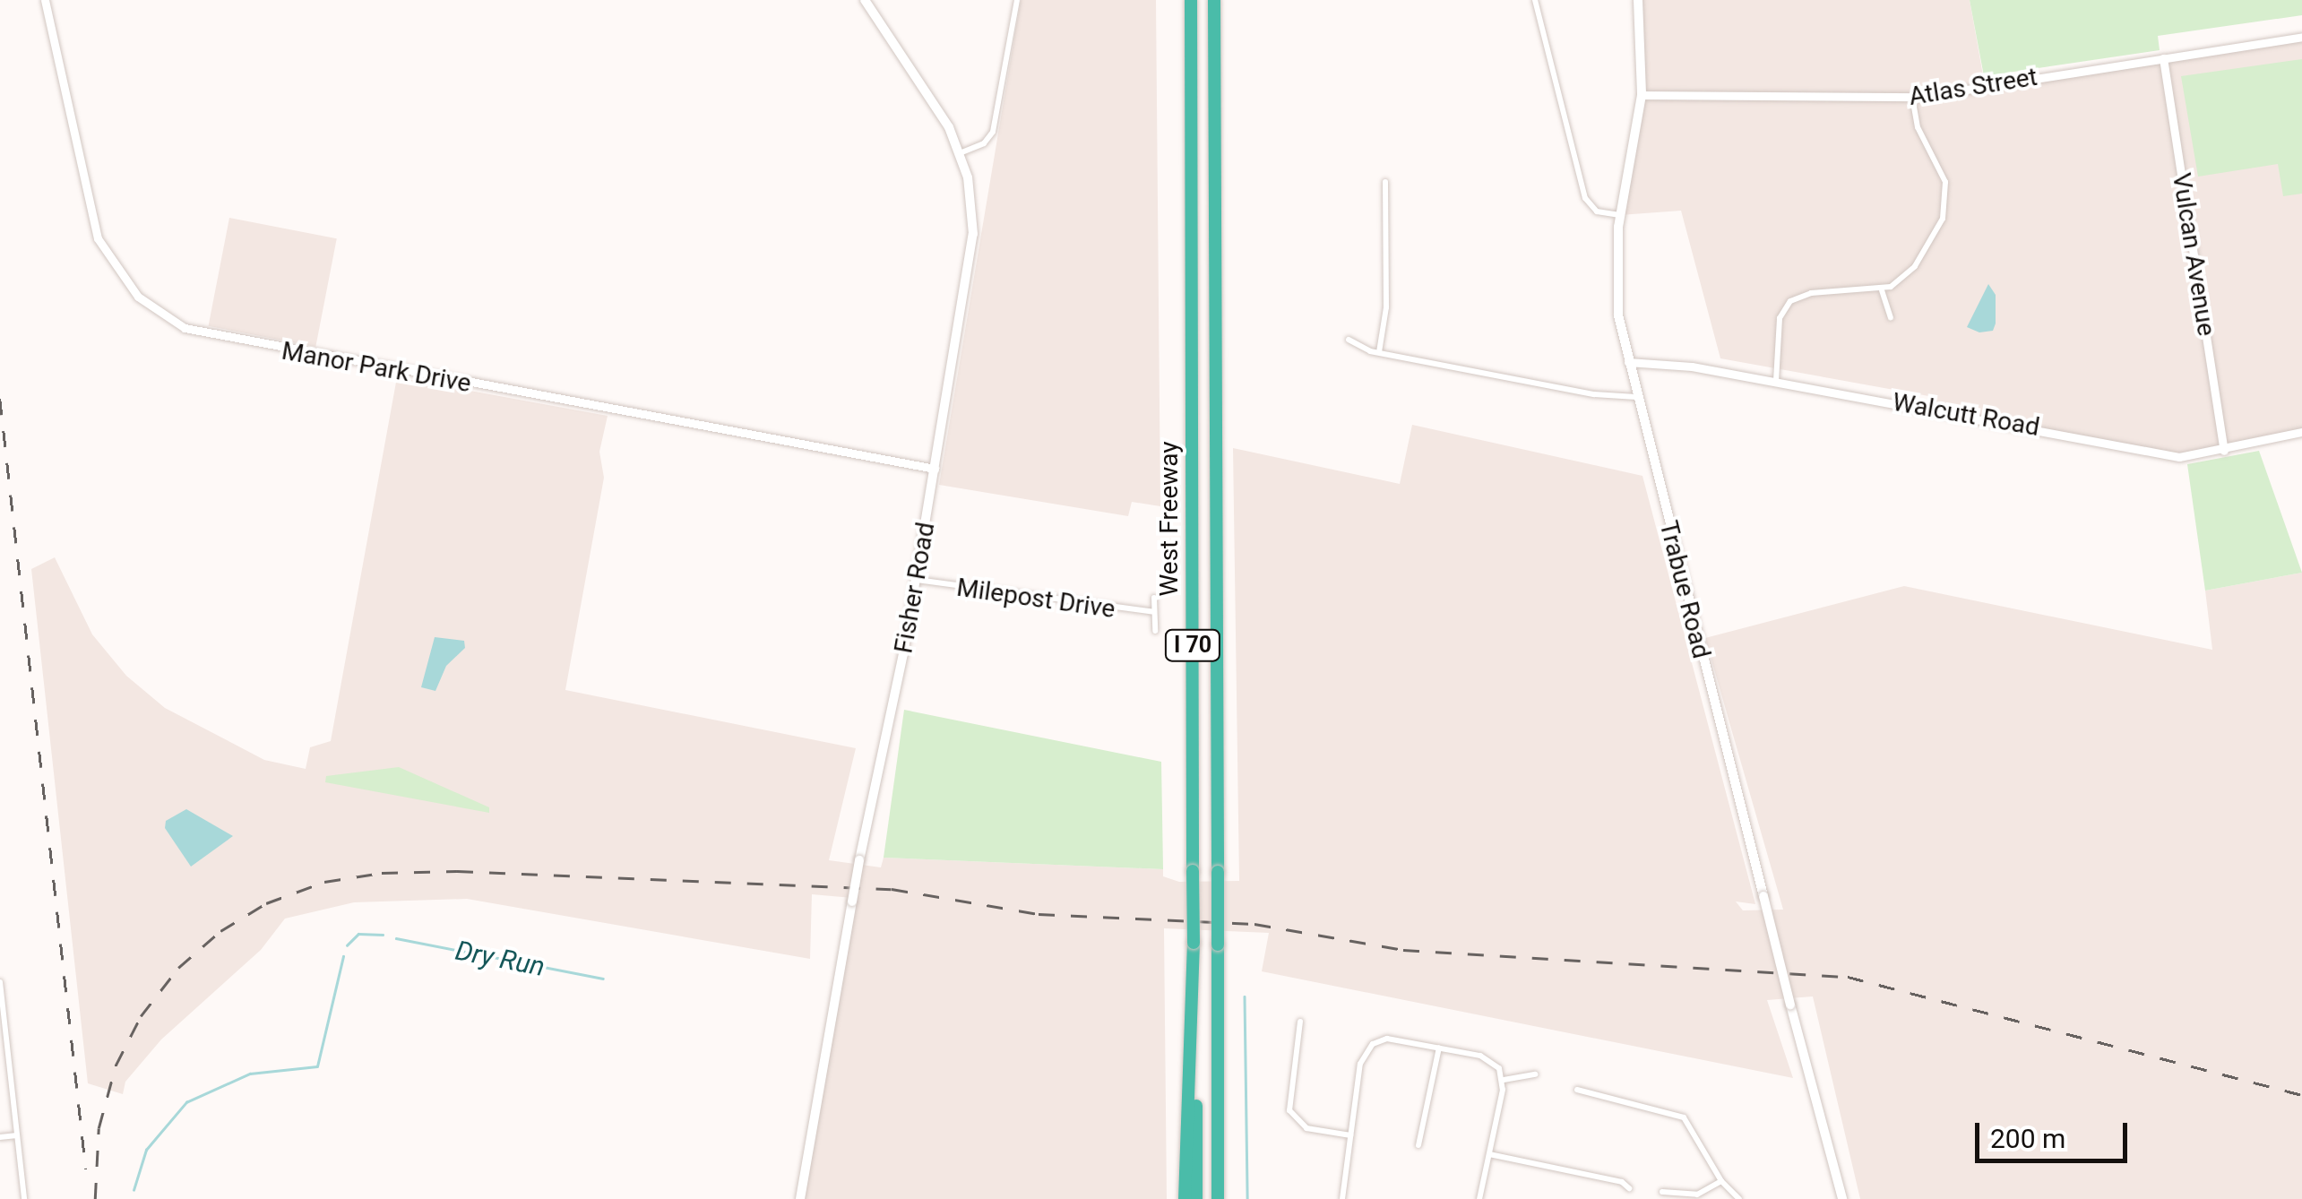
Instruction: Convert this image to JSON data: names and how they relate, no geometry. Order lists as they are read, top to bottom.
{
  "streets": {
    "highway": ["West Freeway", "I 70"],
    "main road": ["Fisher Road", "Trabue Road"],
    "street": [
      "Atlas Street",
      "Vulcan Avenue",
      "Manor Park Drive",
      "Walcutt Road",
      "Milepost Drive"
    ]
  },
  "crossings": [
    ["Atlas Street", "Vulcan Avenue"],
    ["Atlas Street", "Trabue Road"],
    ["Vulcan Avenue", "Walcutt Road"],
    ["Manor Park Drive", "Fisher Road"],
    ["Walcutt Road", "Trabue Road"],
    ["Fisher Road", "Milepost Drive"]
  ],
  "water": ["Dry Run"],
  "scale_bar": "200 m"
}
